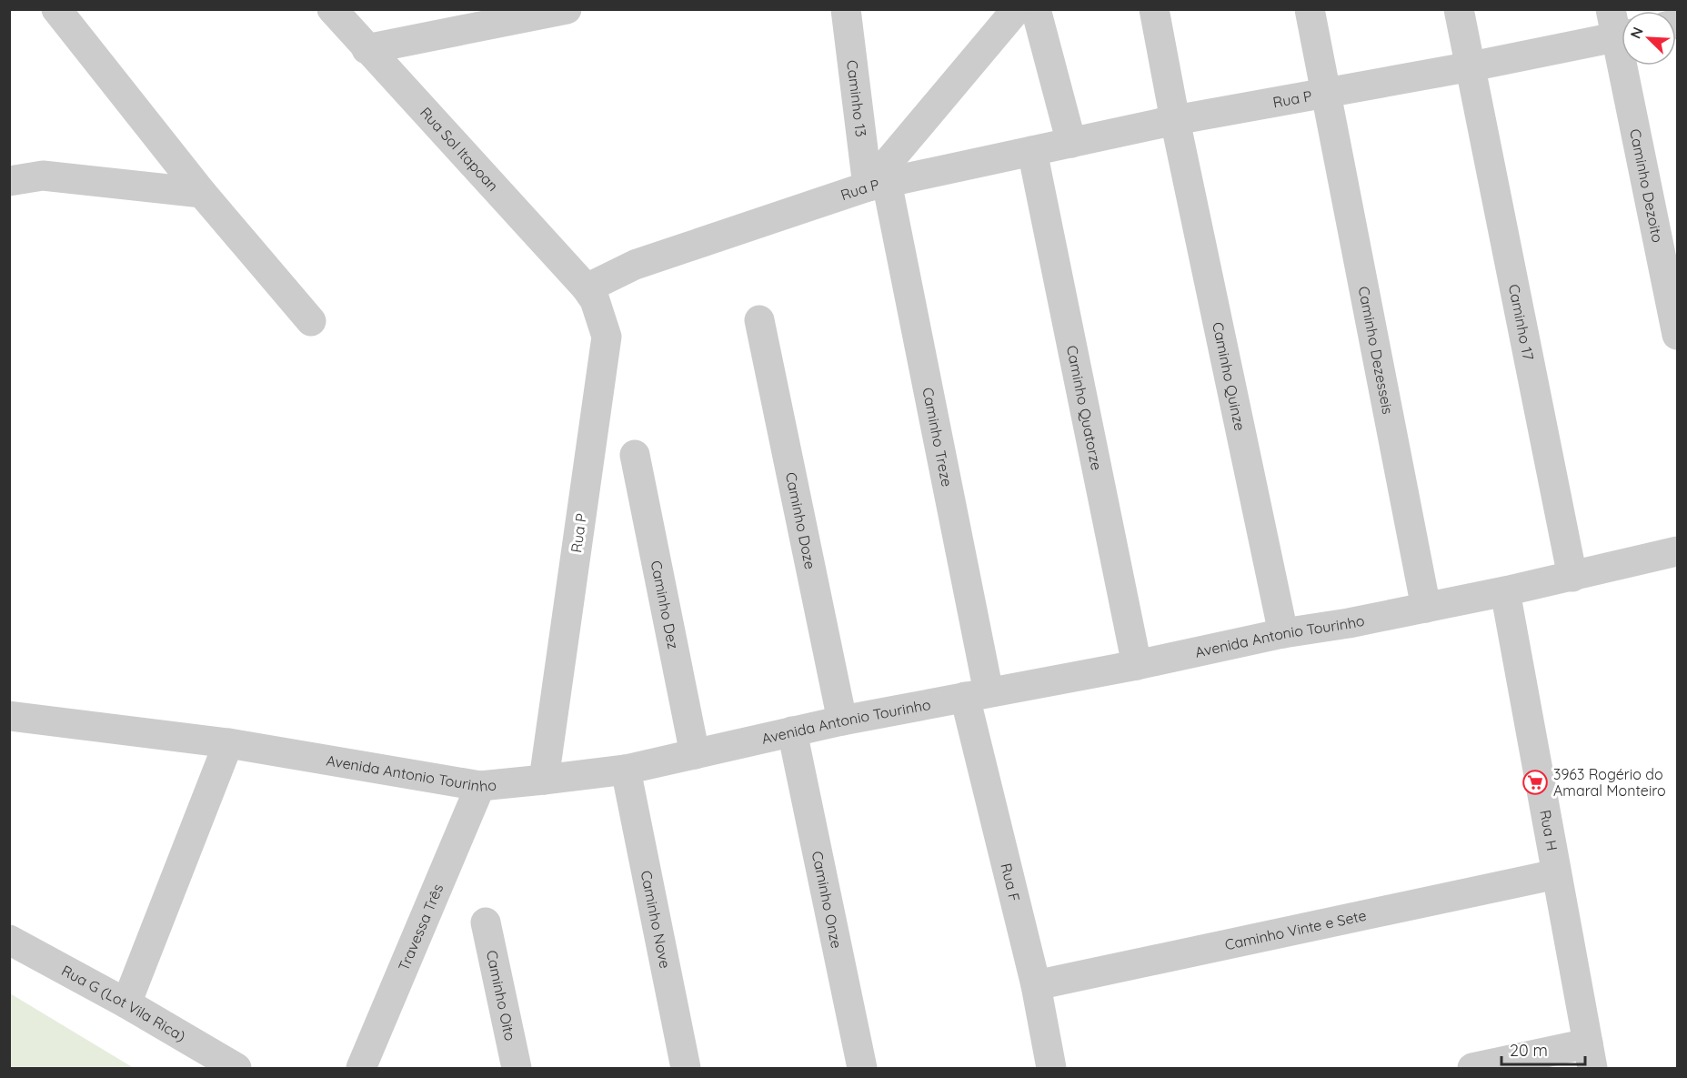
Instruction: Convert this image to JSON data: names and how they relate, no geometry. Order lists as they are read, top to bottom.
{
  "streets": {
    "street": [
      "Caminho 13",
      "Rua P",
      "Rua Sol Itapoan",
      "Caminho Dezoito",
      "Caminho 17",
      "Caminho Dezesseis",
      "Caminho Quinze",
      "Caminho Quatorze",
      "Caminho Treze",
      "Caminho Doze",
      "Caminho Dez",
      "Avenida Antonio Tourinho",
      "Rua H",
      "Rua F",
      "Caminho Onze",
      "Caminho Nove",
      "Travessa Três",
      "Caminho Vinte e Sete",
      "Caminho Oito",
      "Rua G (Lot Vila Rica)"
    ]
  },
  "crossings": [
    ["Caminho 13", "Rua P"],
    ["Caminho 13", "Caminho Treze"],
    ["Rua P", "Rua Sol Itapoan"],
    ["Rua P", "Caminho Dezoito"],
    ["Rua P", "Caminho 17"],
    ["Rua P", "Caminho Dezesseis"],
    ["Rua P", "Caminho Quinze"],
    ["Rua P", "Caminho Quatorze"],
    ["Rua P", "Caminho Treze"],
    ["Rua P", "Avenida Antonio Tourinho"],
    ["Caminho 17", "Avenida Antonio Tourinho"],
    ["Caminho Dezesseis", "Avenida Antonio Tourinho"],
    ["Caminho Quinze", "Avenida Antonio Tourinho"],
    ["Caminho Quatorze", "Avenida Antonio Tourinho"],
    ["Caminho Treze", "Avenida Antonio Tourinho"],
    ["Caminho Treze", "Rua F"],
    ["Caminho Doze", "Avenida Antonio Tourinho"],
    ["Caminho Dez", "Avenida Antonio Tourinho"],
    ["Avenida Antonio Tourinho", "Rua H"],
    ["Avenida Antonio Tourinho", "Rua F"],
    ["Avenida Antonio Tourinho", "Caminho Onze"],
    ["Avenida Antonio Tourinho", "Caminho Nove"],
    ["Avenida Antonio Tourinho", "Travessa Três"],
    ["Rua H", "Caminho Vinte e Sete"],
    ["Rua F", "Caminho Vinte e Sete"]
  ],
  "places": {
    "supermarket": ["3963 Rogério do Amaral Monteiro"]
  },
  "scale_bar": "20 m",
  "north": "top left"
}
